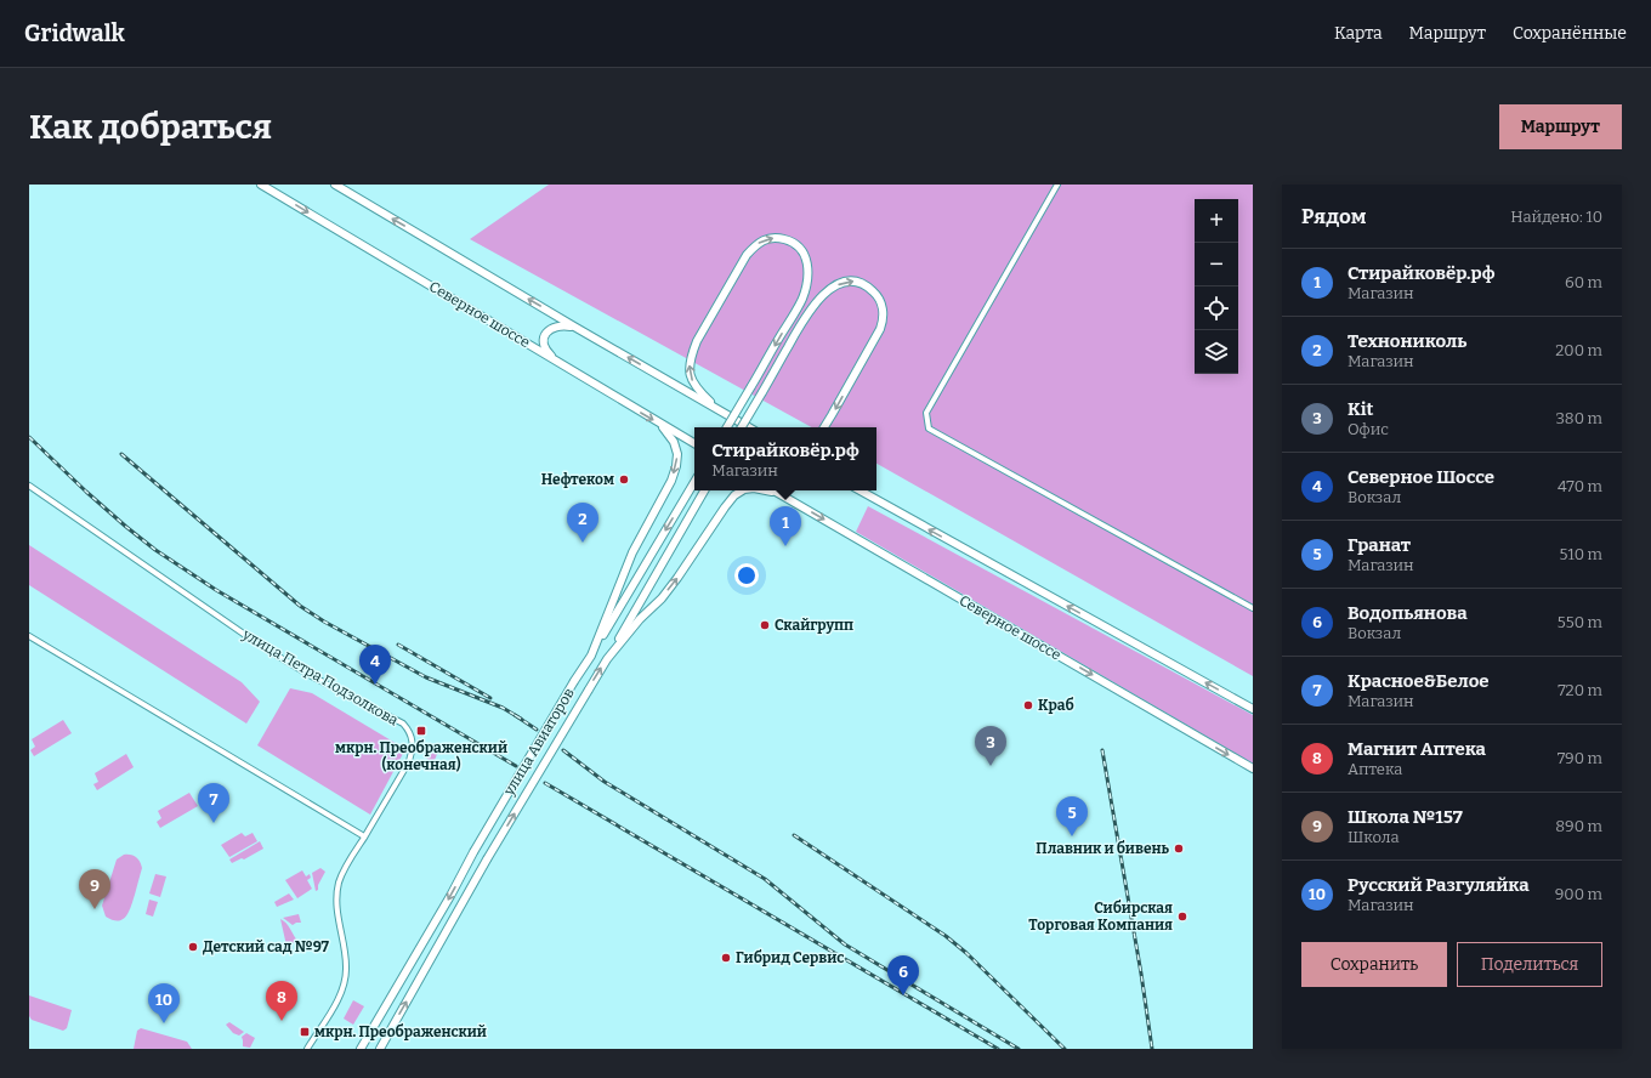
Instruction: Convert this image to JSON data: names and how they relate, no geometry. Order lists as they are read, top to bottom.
{
  "streets": {
    "main road": ["Северное шоссе", "улица Авиаторов"],
    "street": ["улица Петра Подзолкова"]
  },
  "crossings": [
    ["Северное шоссе", "улица Авиаторов"]
  ],
  "places": {
    "other": [
      "Нефтеком",
      "Скайгрупп",
      "Краб",
      "Плавник и бивень",
      "Сибирская Торговая Компания",
      "Детский сад №97",
      "Гибрид Сервис"
    ],
    "transit": ["мкрн. Преображенский (конечная)", "мкрн. Преображенский"]
  },
  "page": {
    "header": "Gridwalk",
    "nav": ["Карта", "Маршрут", "Сохранённые"],
    "buttons": [
      "Маршрут",
      ["Сохранить", "Поделиться"]
    ],
    "title": "Как добраться",
    "heading": ["Рядом", "Найдено: 10"],
    "map_buttons": ["+", "−"],
    "list": [
      {
        "mark": "1",
        "name": "Стирайковёр.рф",
        "note": "Магазин",
        "value": "60 m"
      },
      {
        "mark": "2",
        "name": "Технониколь",
        "note": "Магазин",
        "value": "200 m"
      },
      {
        "mark": "3",
        "name": "Kit",
        "note": "Офис",
        "value": "380 m"
      },
      {
        "mark": "4",
        "name": "Северное Шоссе",
        "note": "Вокзал",
        "value": "470 m"
      },
      {
        "mark": "5",
        "name": "Гранат",
        "note": "Магазин",
        "value": "510 m"
      },
      {
        "mark": "6",
        "name": "Водопьянова",
        "note": "Вокзал",
        "value": "550 m"
      },
      {
        "mark": "7",
        "name": "Красное&Белое",
        "note": "Магазин",
        "value": "720 m"
      },
      {
        "mark": "8",
        "name": "Магнит Аптека",
        "note": "Аптека",
        "value": "790 m"
      },
      {
        "mark": "9",
        "name": "Школа №157",
        "note": "Школа",
        "value": "890 m"
      },
      {
        "mark": "10",
        "name": "Русский Разгуляйка",
        "note": "Магазин",
        "value": "900 m"
      }
    ],
    "popup": ["Стирайковёр.рф", "Магазин"],
    "pins": [
      "2",
      "1",
      "4",
      "3",
      "7",
      "5",
      "9",
      "6",
      "8",
      "10"
    ]
  }
}
